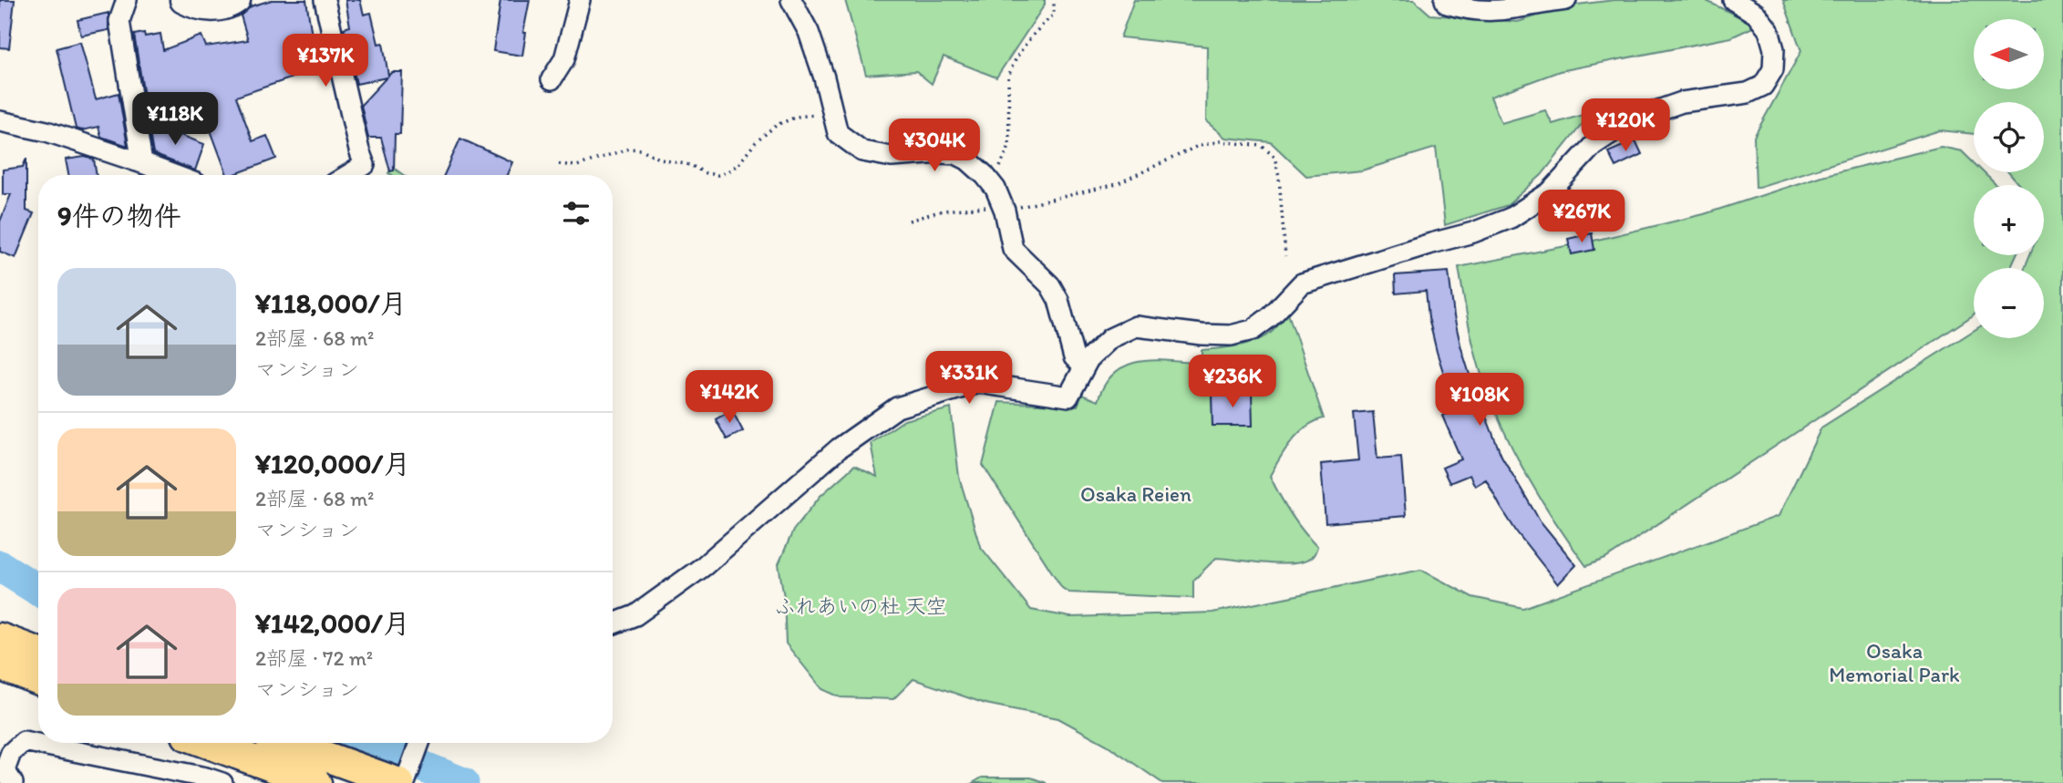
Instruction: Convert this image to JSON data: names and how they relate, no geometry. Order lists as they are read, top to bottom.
{
  "parks": ["Osaka Reien", "ふれあいの杜 天空", "Osaka Memorial Park"],
  "north": "left",
  "page": {
    "map_buttons": ["+", "−"],
    "price": [
      "¥137K",
      "¥118K",
      "¥120K",
      "¥304K",
      "¥267K",
      "¥331K",
      "¥236K",
      "¥142K",
      "¥108K"
    ],
    "heading": "9件の物件",
    "list": [
      {
        "name": "¥118,000/月",
        "note": "2部屋 · 68 m² · マンション"
      },
      {
        "name": "¥120,000/月",
        "note": "2部屋 · 68 m² · マンション"
      },
      {
        "name": "¥142,000/月",
        "note": "2部屋 · 72 m² · マンション"
      }
    ]
  }
}
